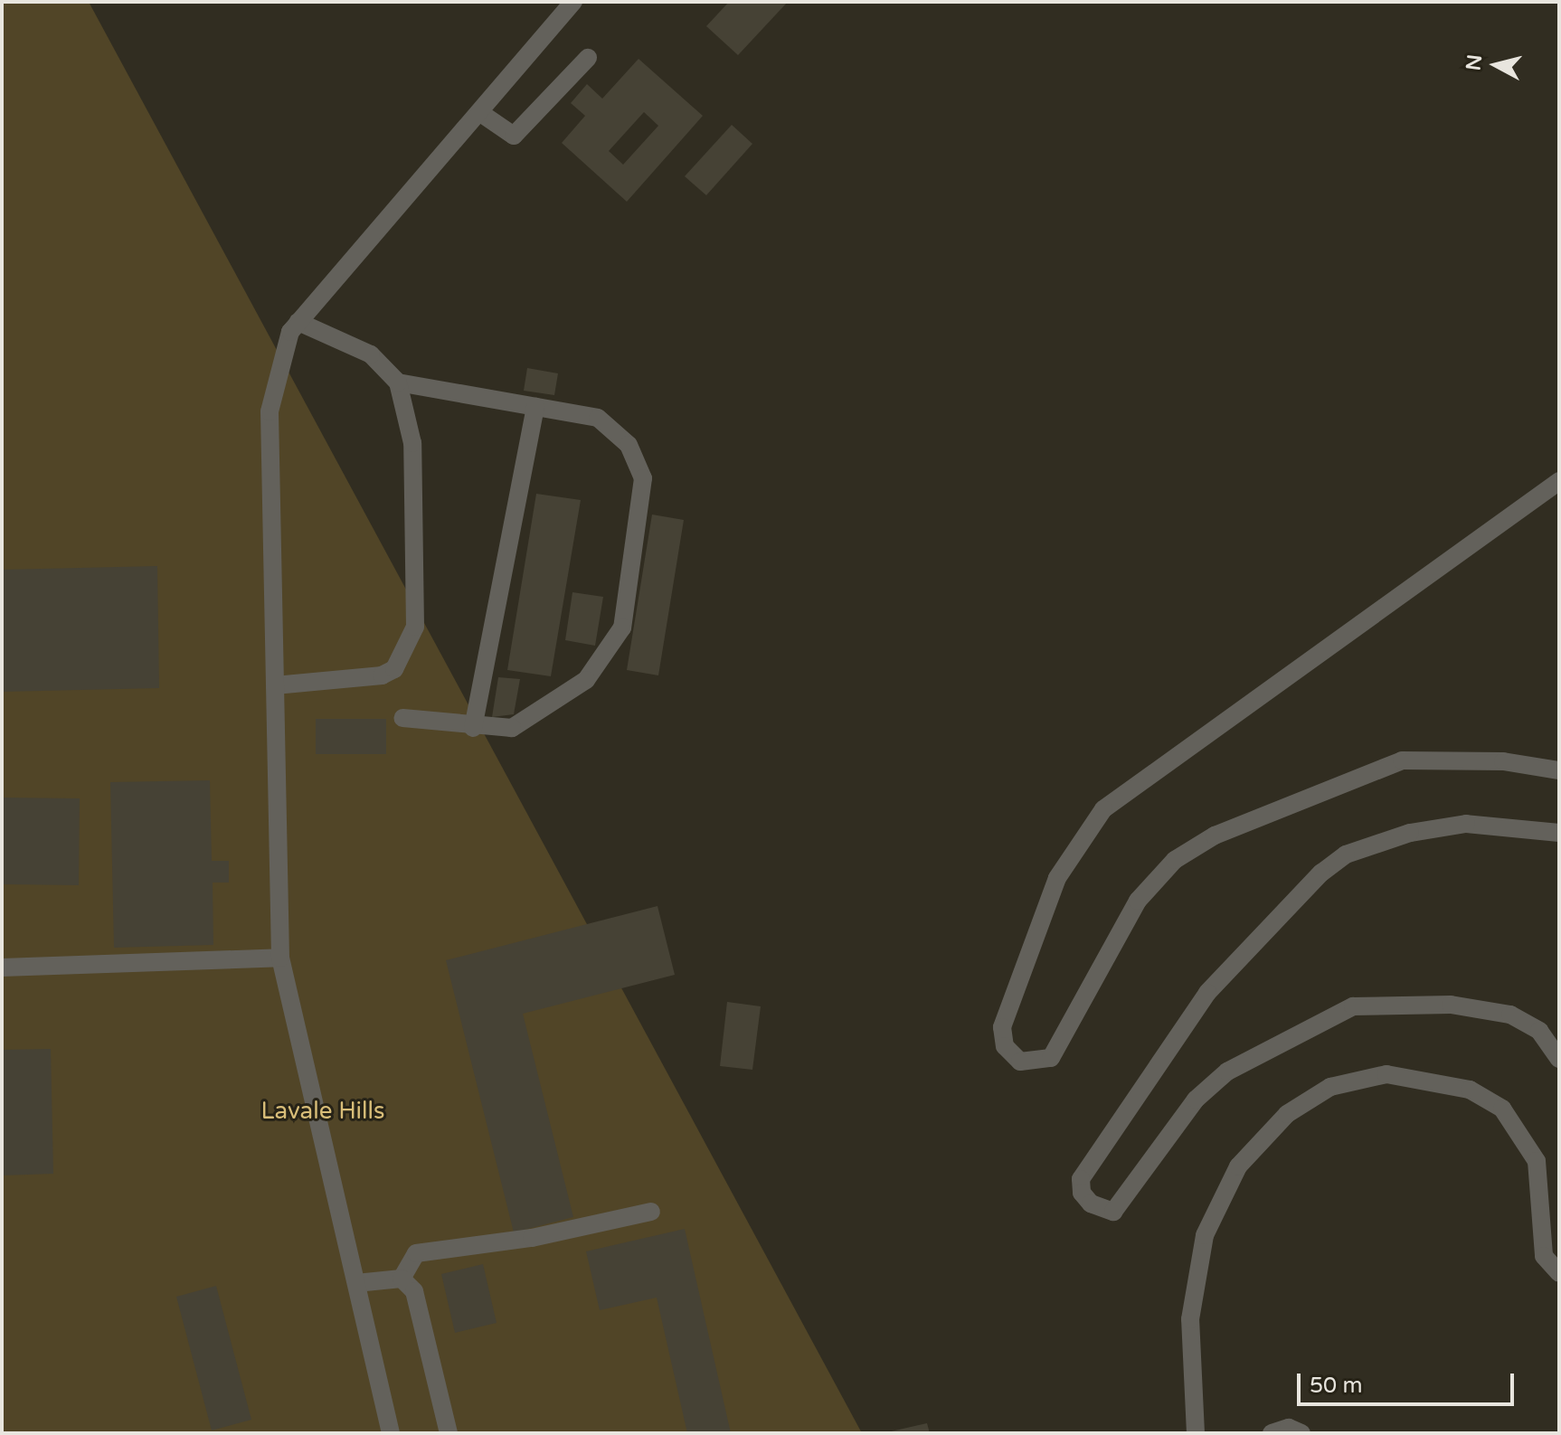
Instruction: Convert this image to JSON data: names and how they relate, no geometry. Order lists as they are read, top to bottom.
{
  "parks": ["Lavale Hills"],
  "scale_bar": "50 m",
  "north": "left"
}
